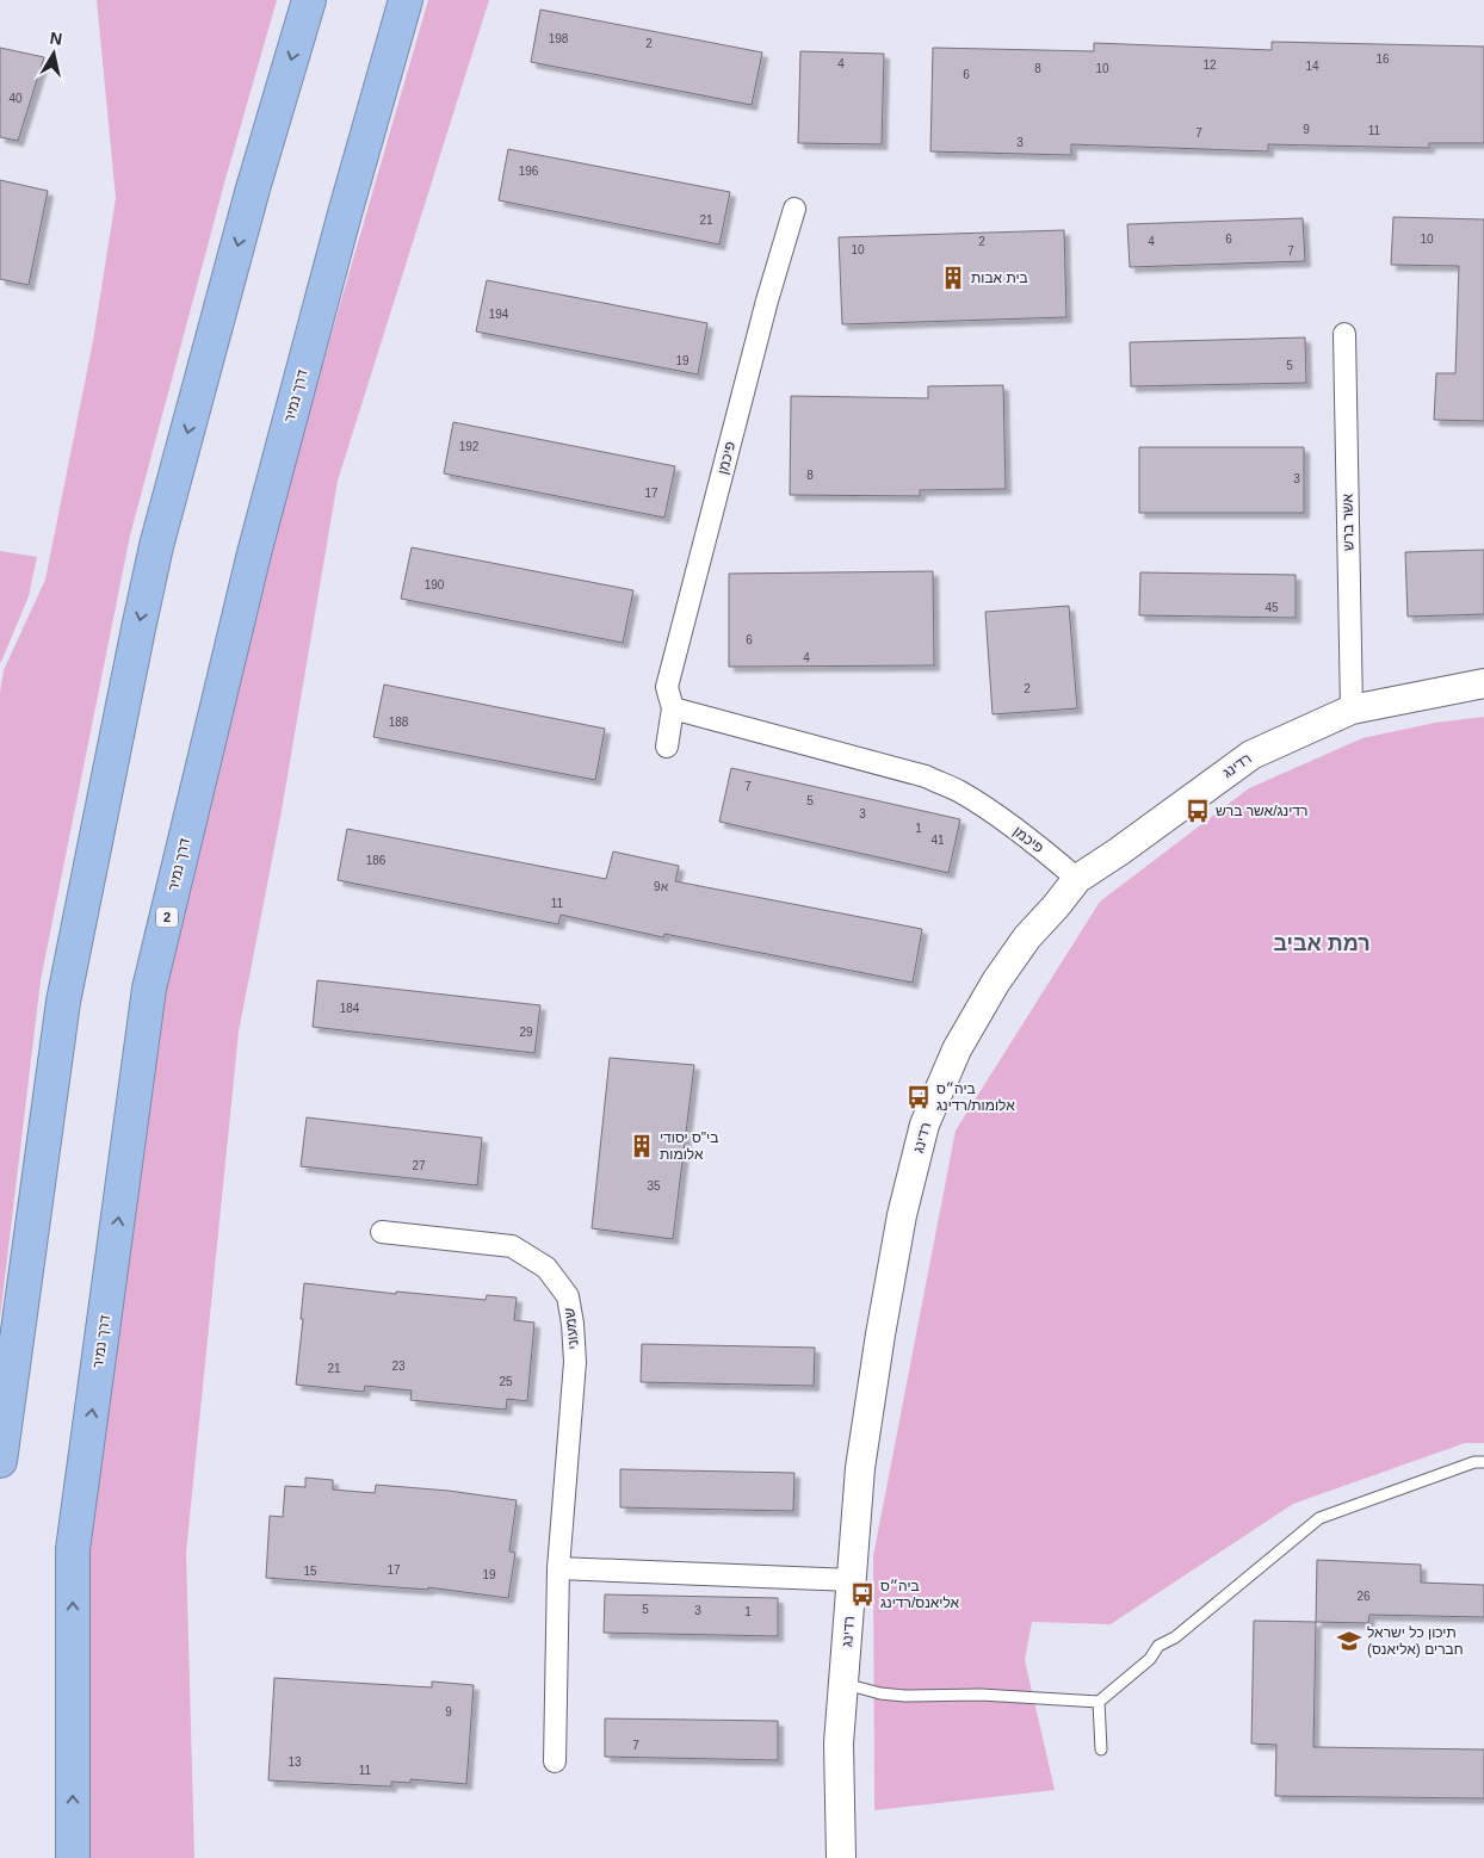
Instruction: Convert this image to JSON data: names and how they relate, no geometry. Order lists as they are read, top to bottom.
{
  "streets": {
    "highway": ["דרך נמיר", "2"],
    "street": [
      "פיכמן",
      "אשר ברש",
      "רדינג",
      "שמעוני"
    ]
  },
  "crossings": [
    ["פיכמן", "רדינג"],
    ["אשר ברש", "רדינג"]
  ],
  "districts": ["רמת אביב"],
  "places": {
    "building": ["בית אבות", "בי\"ס יסודי אלומות"],
    "bus stop": ["רדינג/אשר ברש", "ביה״ס אלומות/רדינג", "ביה״ס אליאנס/רדינג"],
    "school or university": ["תיכון כל ישראל חברים (אליאנס)"]
  },
  "house_numbers": [
    "198",
    "2",
    "16",
    "4",
    "12",
    "14",
    "8",
    "10",
    "6",
    "40",
    "9",
    "11",
    "7",
    "3",
    "196",
    "21",
    "6",
    "10",
    "2",
    "4",
    "10",
    "7",
    "194",
    "19",
    "5",
    "192",
    "8",
    "3",
    "17",
    "190",
    "45",
    "6",
    "4",
    "2",
    "188",
    "7",
    "5",
    "3",
    "1",
    "41",
    "186",
    "9א",
    "11",
    "184",
    "29",
    "27",
    "35",
    "23",
    "21",
    "25",
    "17",
    "15",
    "19",
    "26",
    "5",
    "3",
    "1",
    "9",
    "7",
    "13",
    "11"
  ],
  "north": "top"
}
